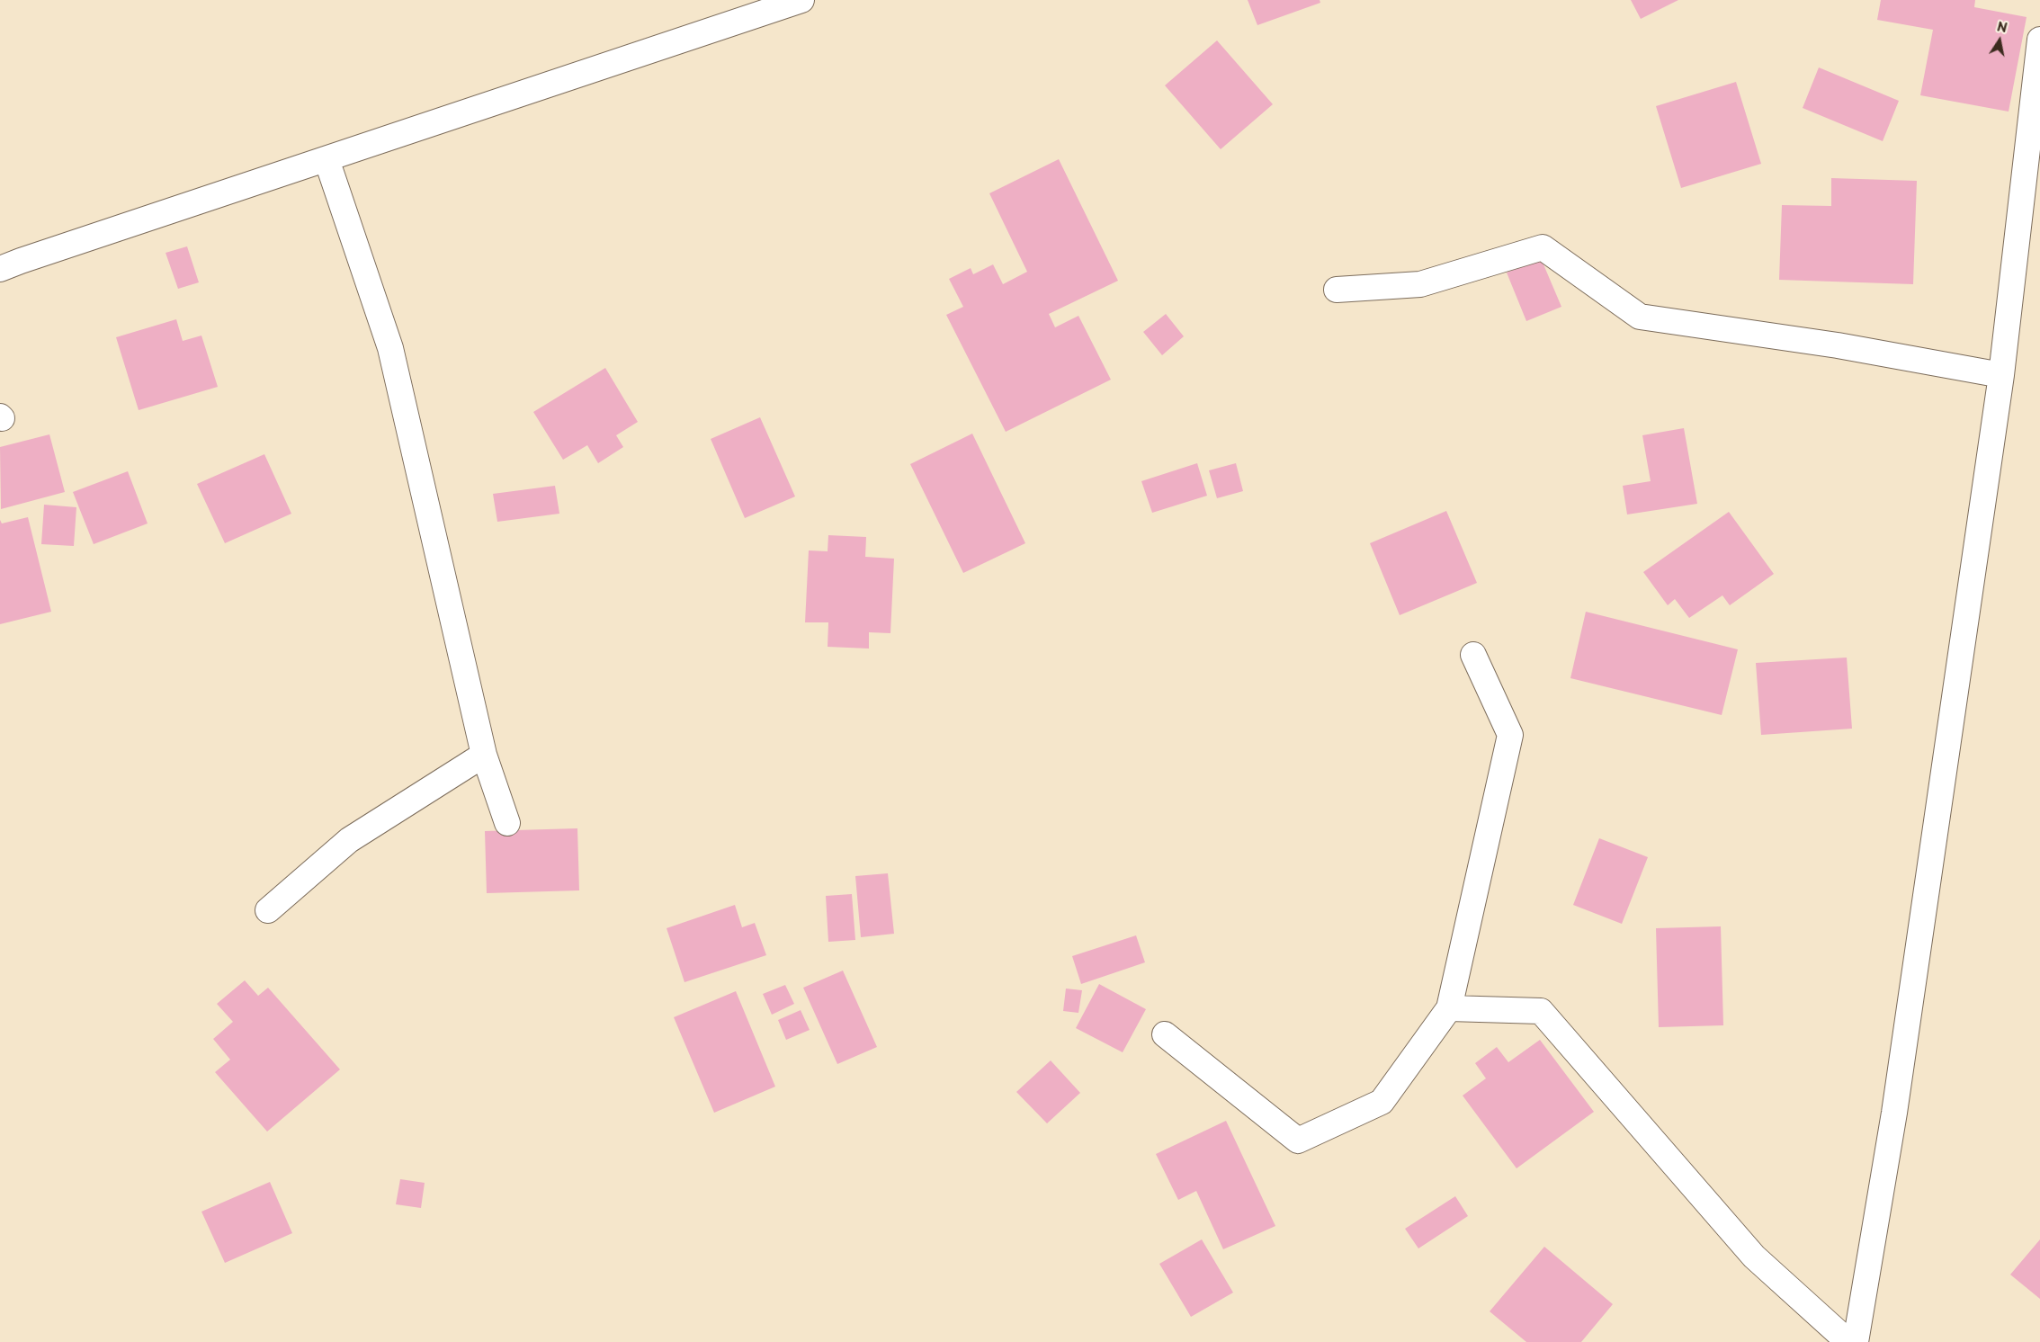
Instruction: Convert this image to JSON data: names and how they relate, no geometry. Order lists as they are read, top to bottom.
{
  "north": "top"
}
